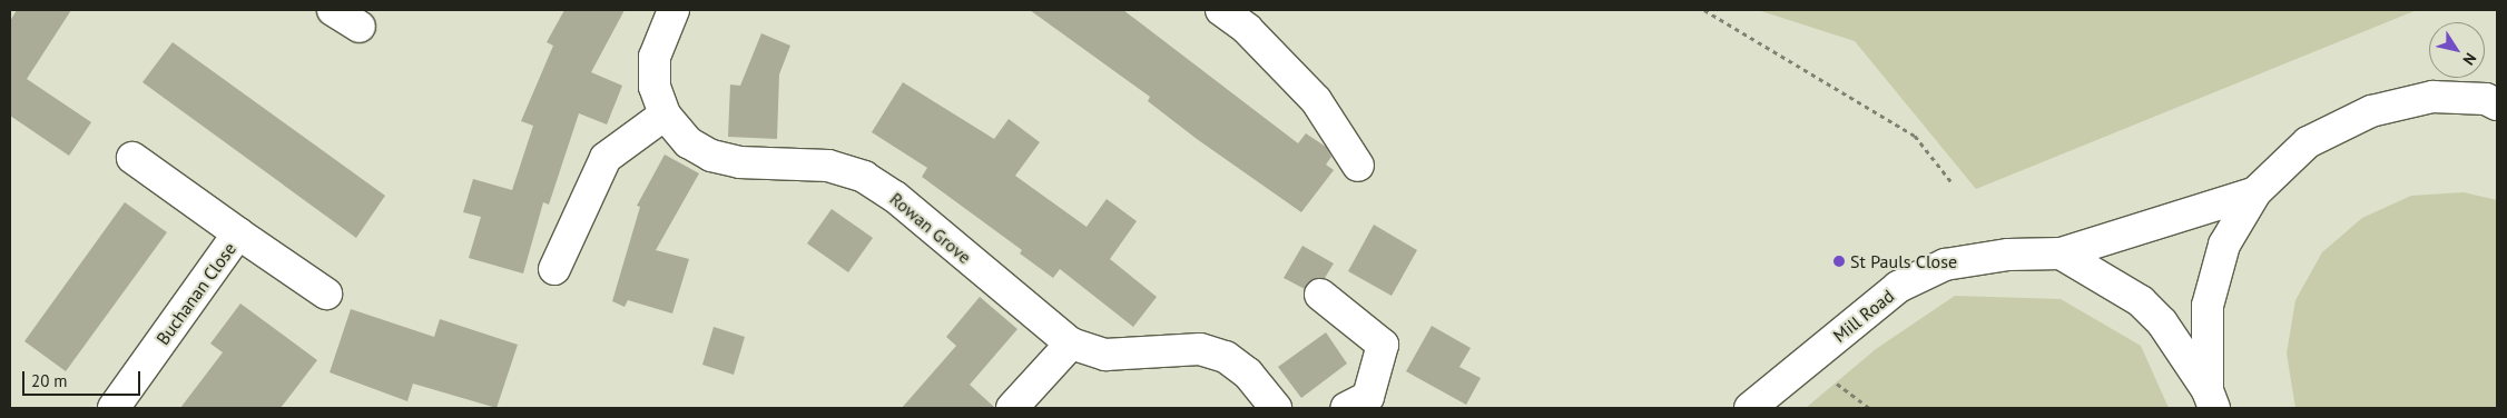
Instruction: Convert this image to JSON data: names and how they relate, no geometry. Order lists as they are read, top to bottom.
{
  "streets": {
    "street": ["Rowan Grove", "Buchanan Close", "Mill Road"]
  },
  "places": ["St Pauls Close"],
  "scale_bar": "20 m",
  "north": "bottom right"
}
